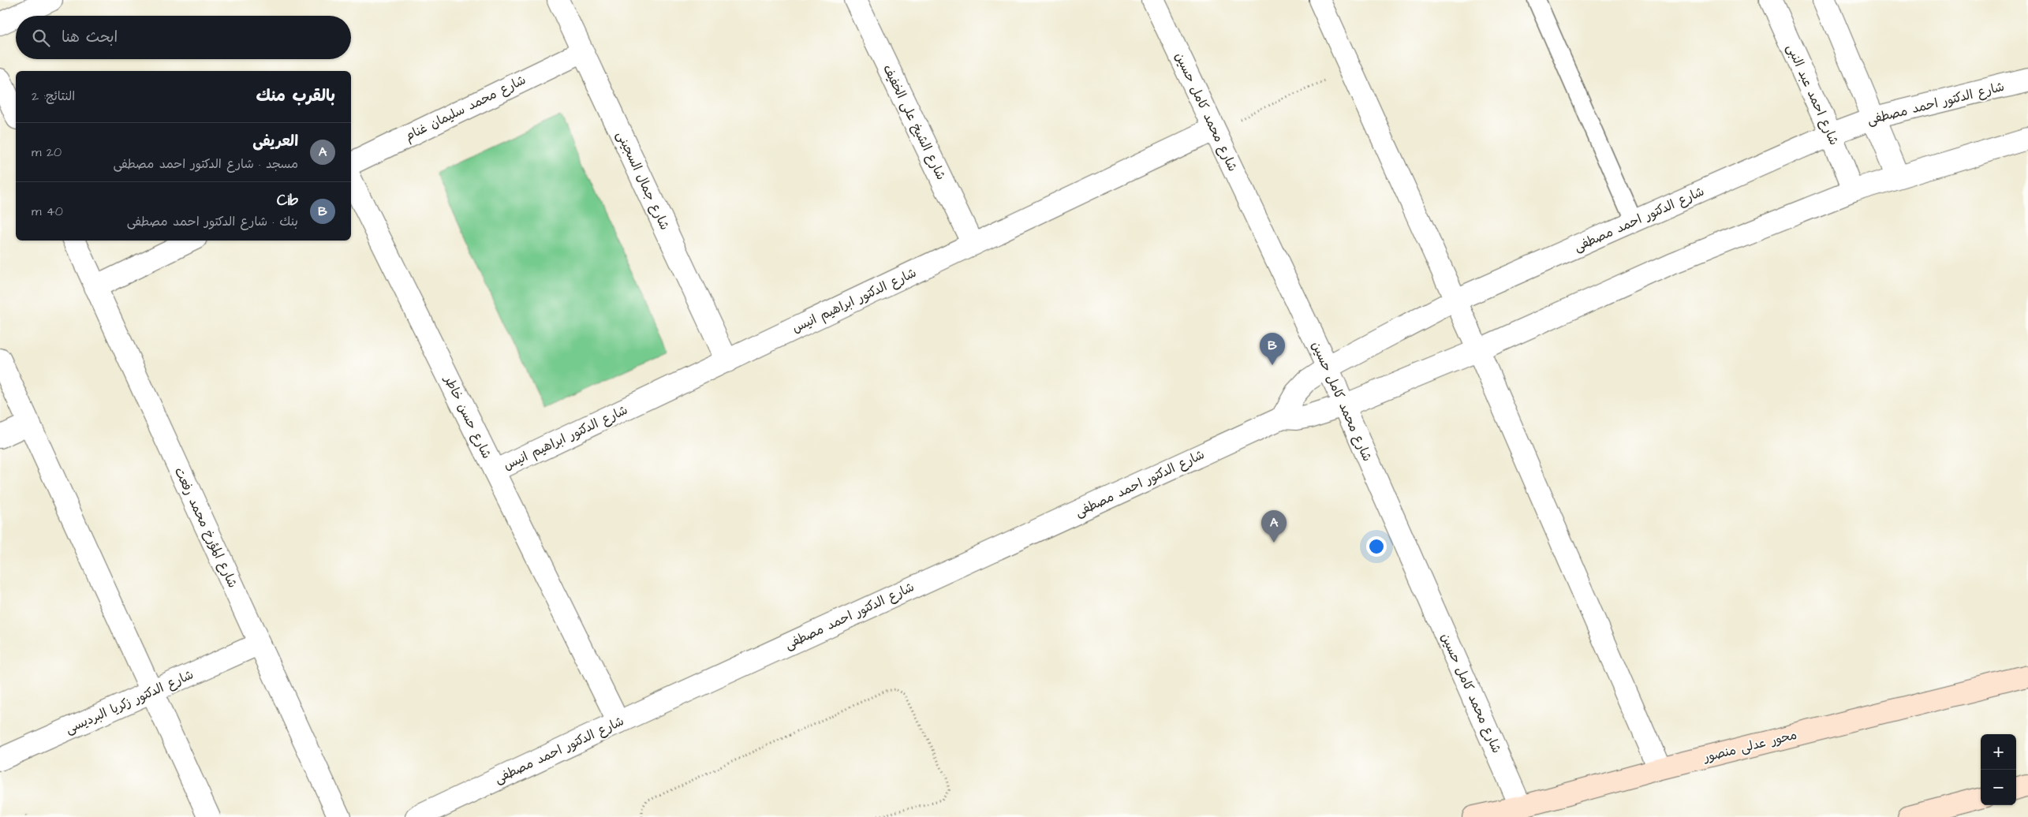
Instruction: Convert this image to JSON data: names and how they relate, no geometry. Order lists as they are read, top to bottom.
{
  "streets": {
    "main road": ["محور عدلى منصور"],
    "street": [
      "شارع احمد عبد النبى",
      "شارع الدكتور احمد مصطفى",
      "شارع محمد سليمان غنام",
      "شارع محمد كامل حسين",
      "شارع الشيخ على الخفيف",
      "شارع جمال السجينى",
      "شارع الدكتور ابراهيم انيس",
      "شارع حسن خاطر",
      "شارع المؤرخ محمد رفعت",
      "شارع الدكتور زكريا البرديسى"
    ]
  },
  "crossings": [
    ["شارع احمد عبد النبى", "شارع الدكتور احمد مصطفى"],
    ["شارع الدكتور احمد مصطفى", "شارع محمد كامل حسين"],
    ["شارع الدكتور احمد مصطفى", "شارع حسن خاطر"],
    ["شارع محمد سليمان غنام", "شارع جمال السجينى"],
    ["شارع محمد كامل حسين", "شارع الدكتور ابراهيم انيس"],
    ["شارع محمد كامل حسين", "محور عدلى منصور"],
    ["شارع الشيخ على الخفيف", "شارع الدكتور ابراهيم انيس"],
    ["شارع جمال السجينى", "شارع الدكتور ابراهيم انيس"],
    ["شارع الدكتور ابراهيم انيس", "شارع حسن خاطر"],
    ["شارع المؤرخ محمد رفعت", "شارع الدكتور زكريا البرديسى"]
  ],
  "page": {
    "search": "ابحث هنا",
    "heading": ["بالقرب منك", "النتائج: 2"],
    "list": [
      {
        "mark": "A",
        "name": "العريفى",
        "note": "مسجد · شارع الدكتور احمد مصطفى",
        "value": "20 m"
      },
      {
        "mark": "B",
        "name": "Cib",
        "note": "بنك · شارع الدكتور احمد مصطفى",
        "value": "40 m"
      }
    ],
    "pins": ["B", "A"],
    "map_buttons": ["+", "−"]
  }
}
